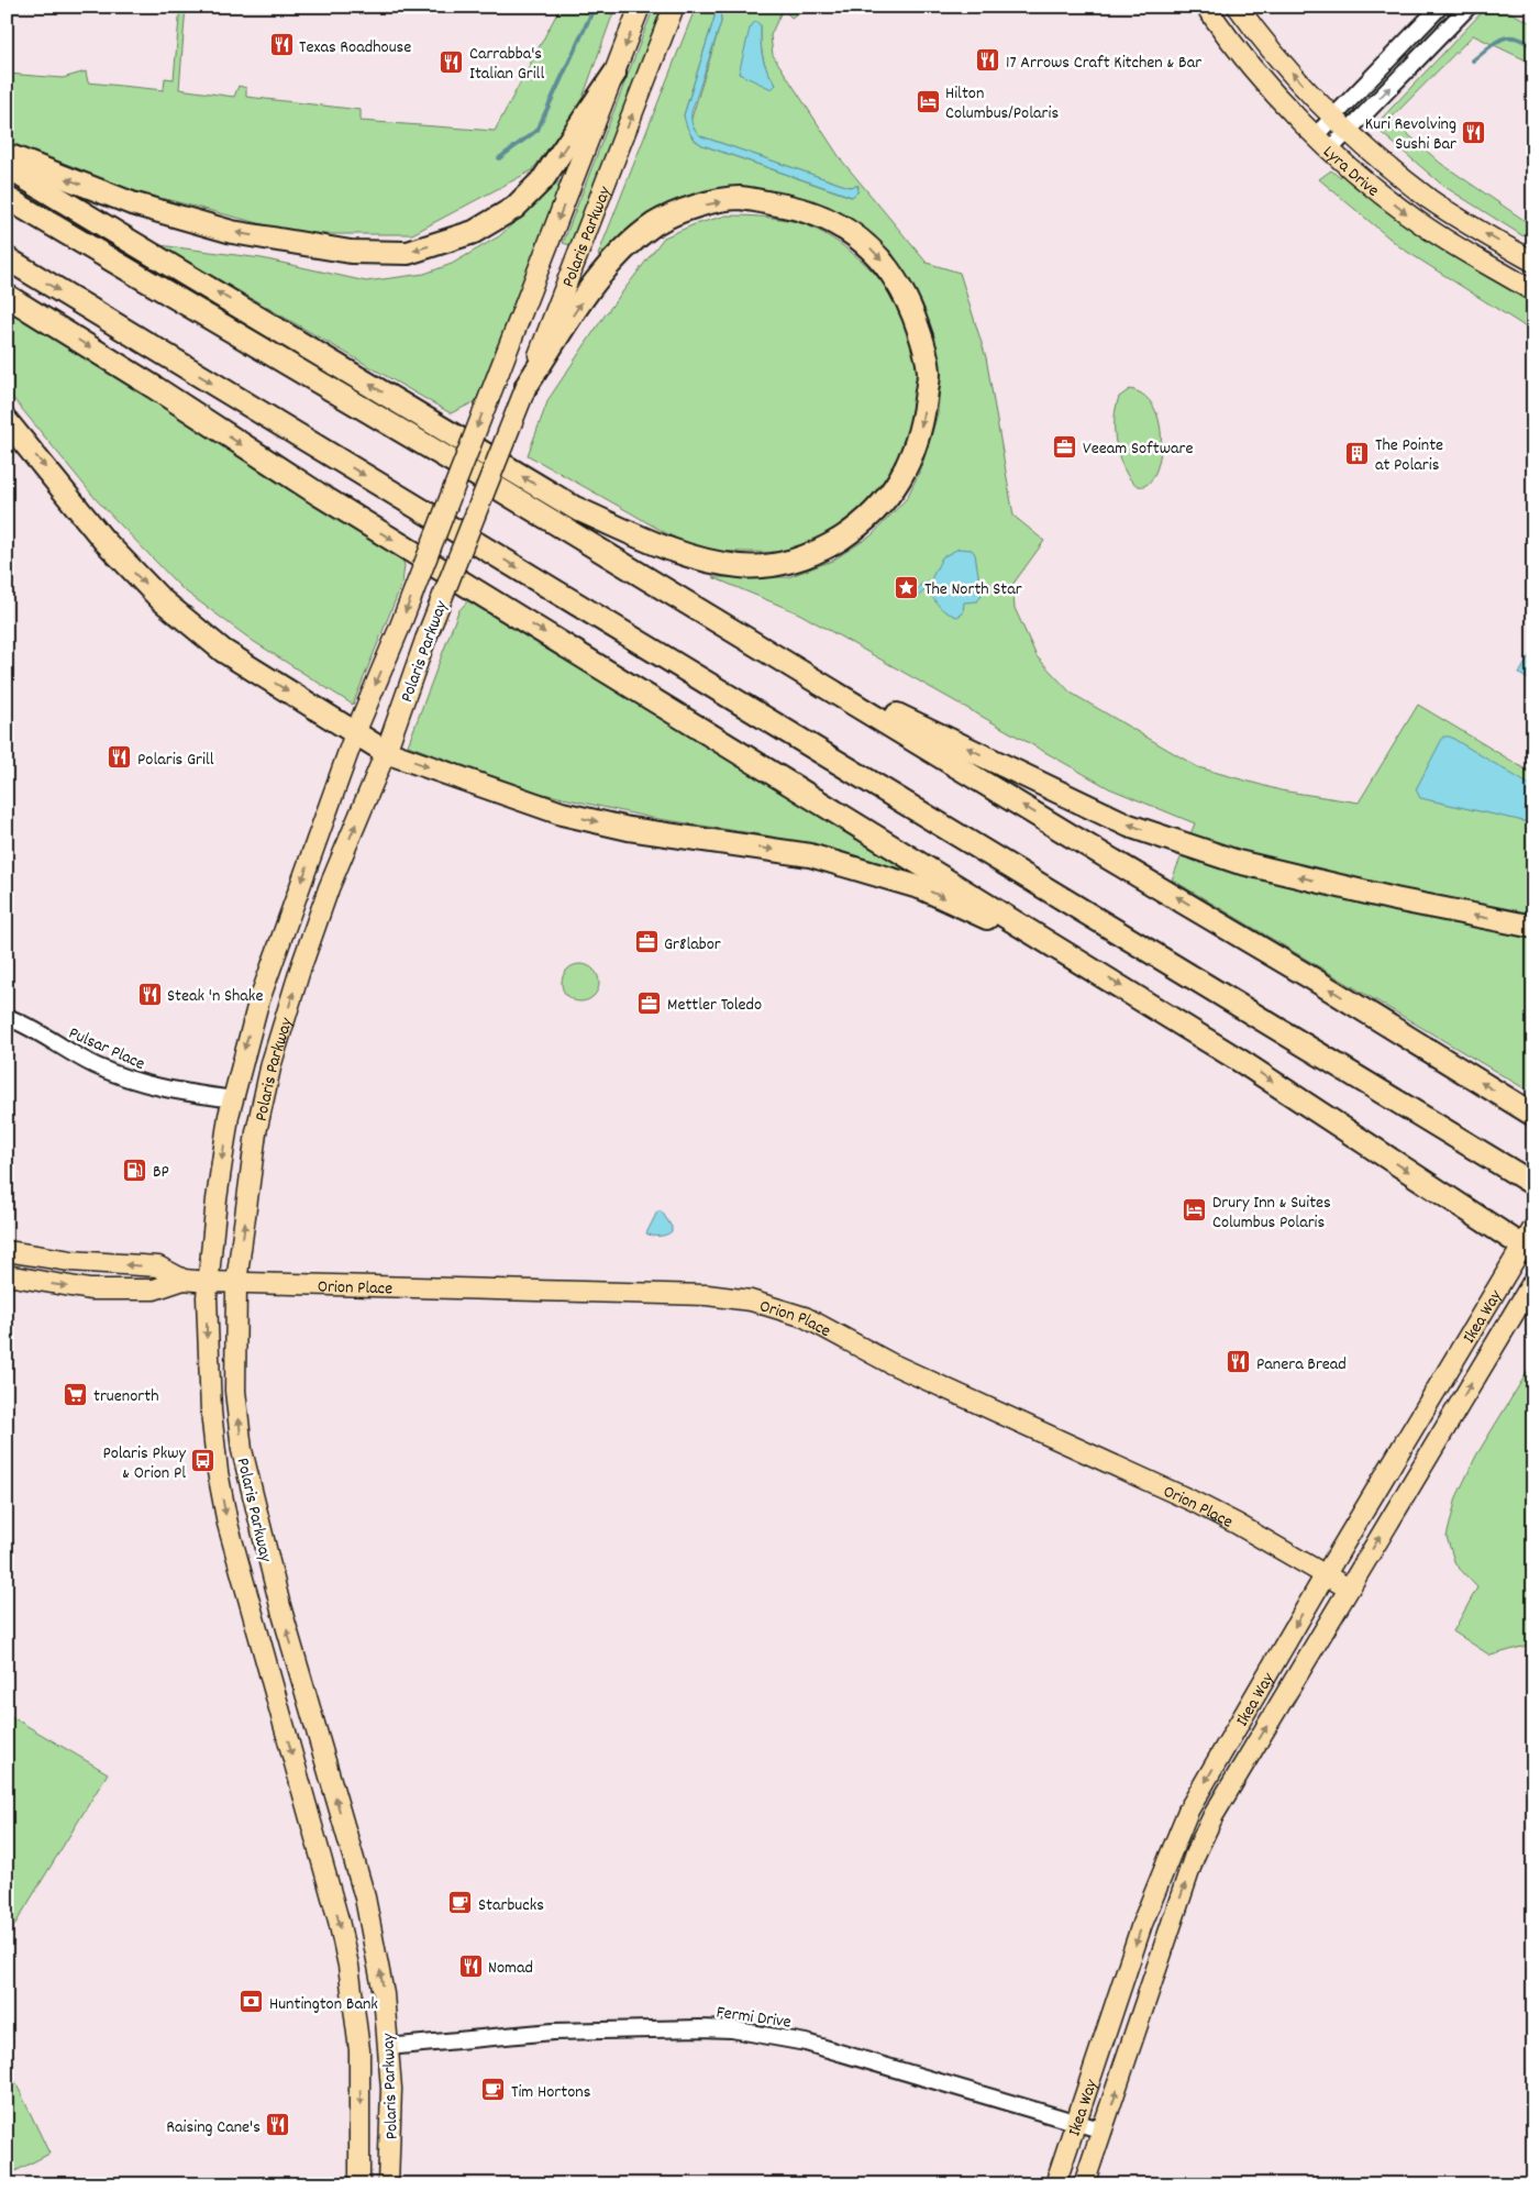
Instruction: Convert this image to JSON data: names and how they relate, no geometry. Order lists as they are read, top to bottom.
{
  "streets": {
    "main road": [
      "Lyra Drive",
      "Polaris Parkway",
      "Orion Place",
      "Ikea Way"
    ],
    "street": ["Pulsar Place", "Fermi Drive"]
  },
  "crossings": [
    ["Polaris Parkway", "Pulsar Place"],
    ["Polaris Parkway", "Orion Place"],
    ["Polaris Parkway", "Fermi Drive"],
    ["Orion Place", "Ikea Way"],
    ["Ikea Way", "Fermi Drive"]
  ],
  "places": {
    "restaurant": [
      "Texas Roadhouse",
      "17 Arrows Craft Kitchen & Bar",
      "Carrabba's Italian Grill",
      "Kuri Revolving Sushi Bar",
      "Polaris Grill",
      "Steak 'n Shake",
      "Panera Bread",
      "Nomad",
      "Raising Cane's"
    ],
    "hotel": ["Hilton Columbus/Polaris", "Drury Inn & Suites Columbus Polaris"],
    "office": ["Veeam Software", "Gr8labor", "Mettler Toledo"],
    "building": ["The Pointe at Polaris"],
    "place": ["The North Star"],
    "fuel station": ["BP"],
    "supermarket": ["truenorth"],
    "bus stop": ["Polaris Pkwy & Orion Pl"],
    "cafe": ["Starbucks", "Tim Hortons"],
    "bank": ["Huntington Bank"]
  }
}
